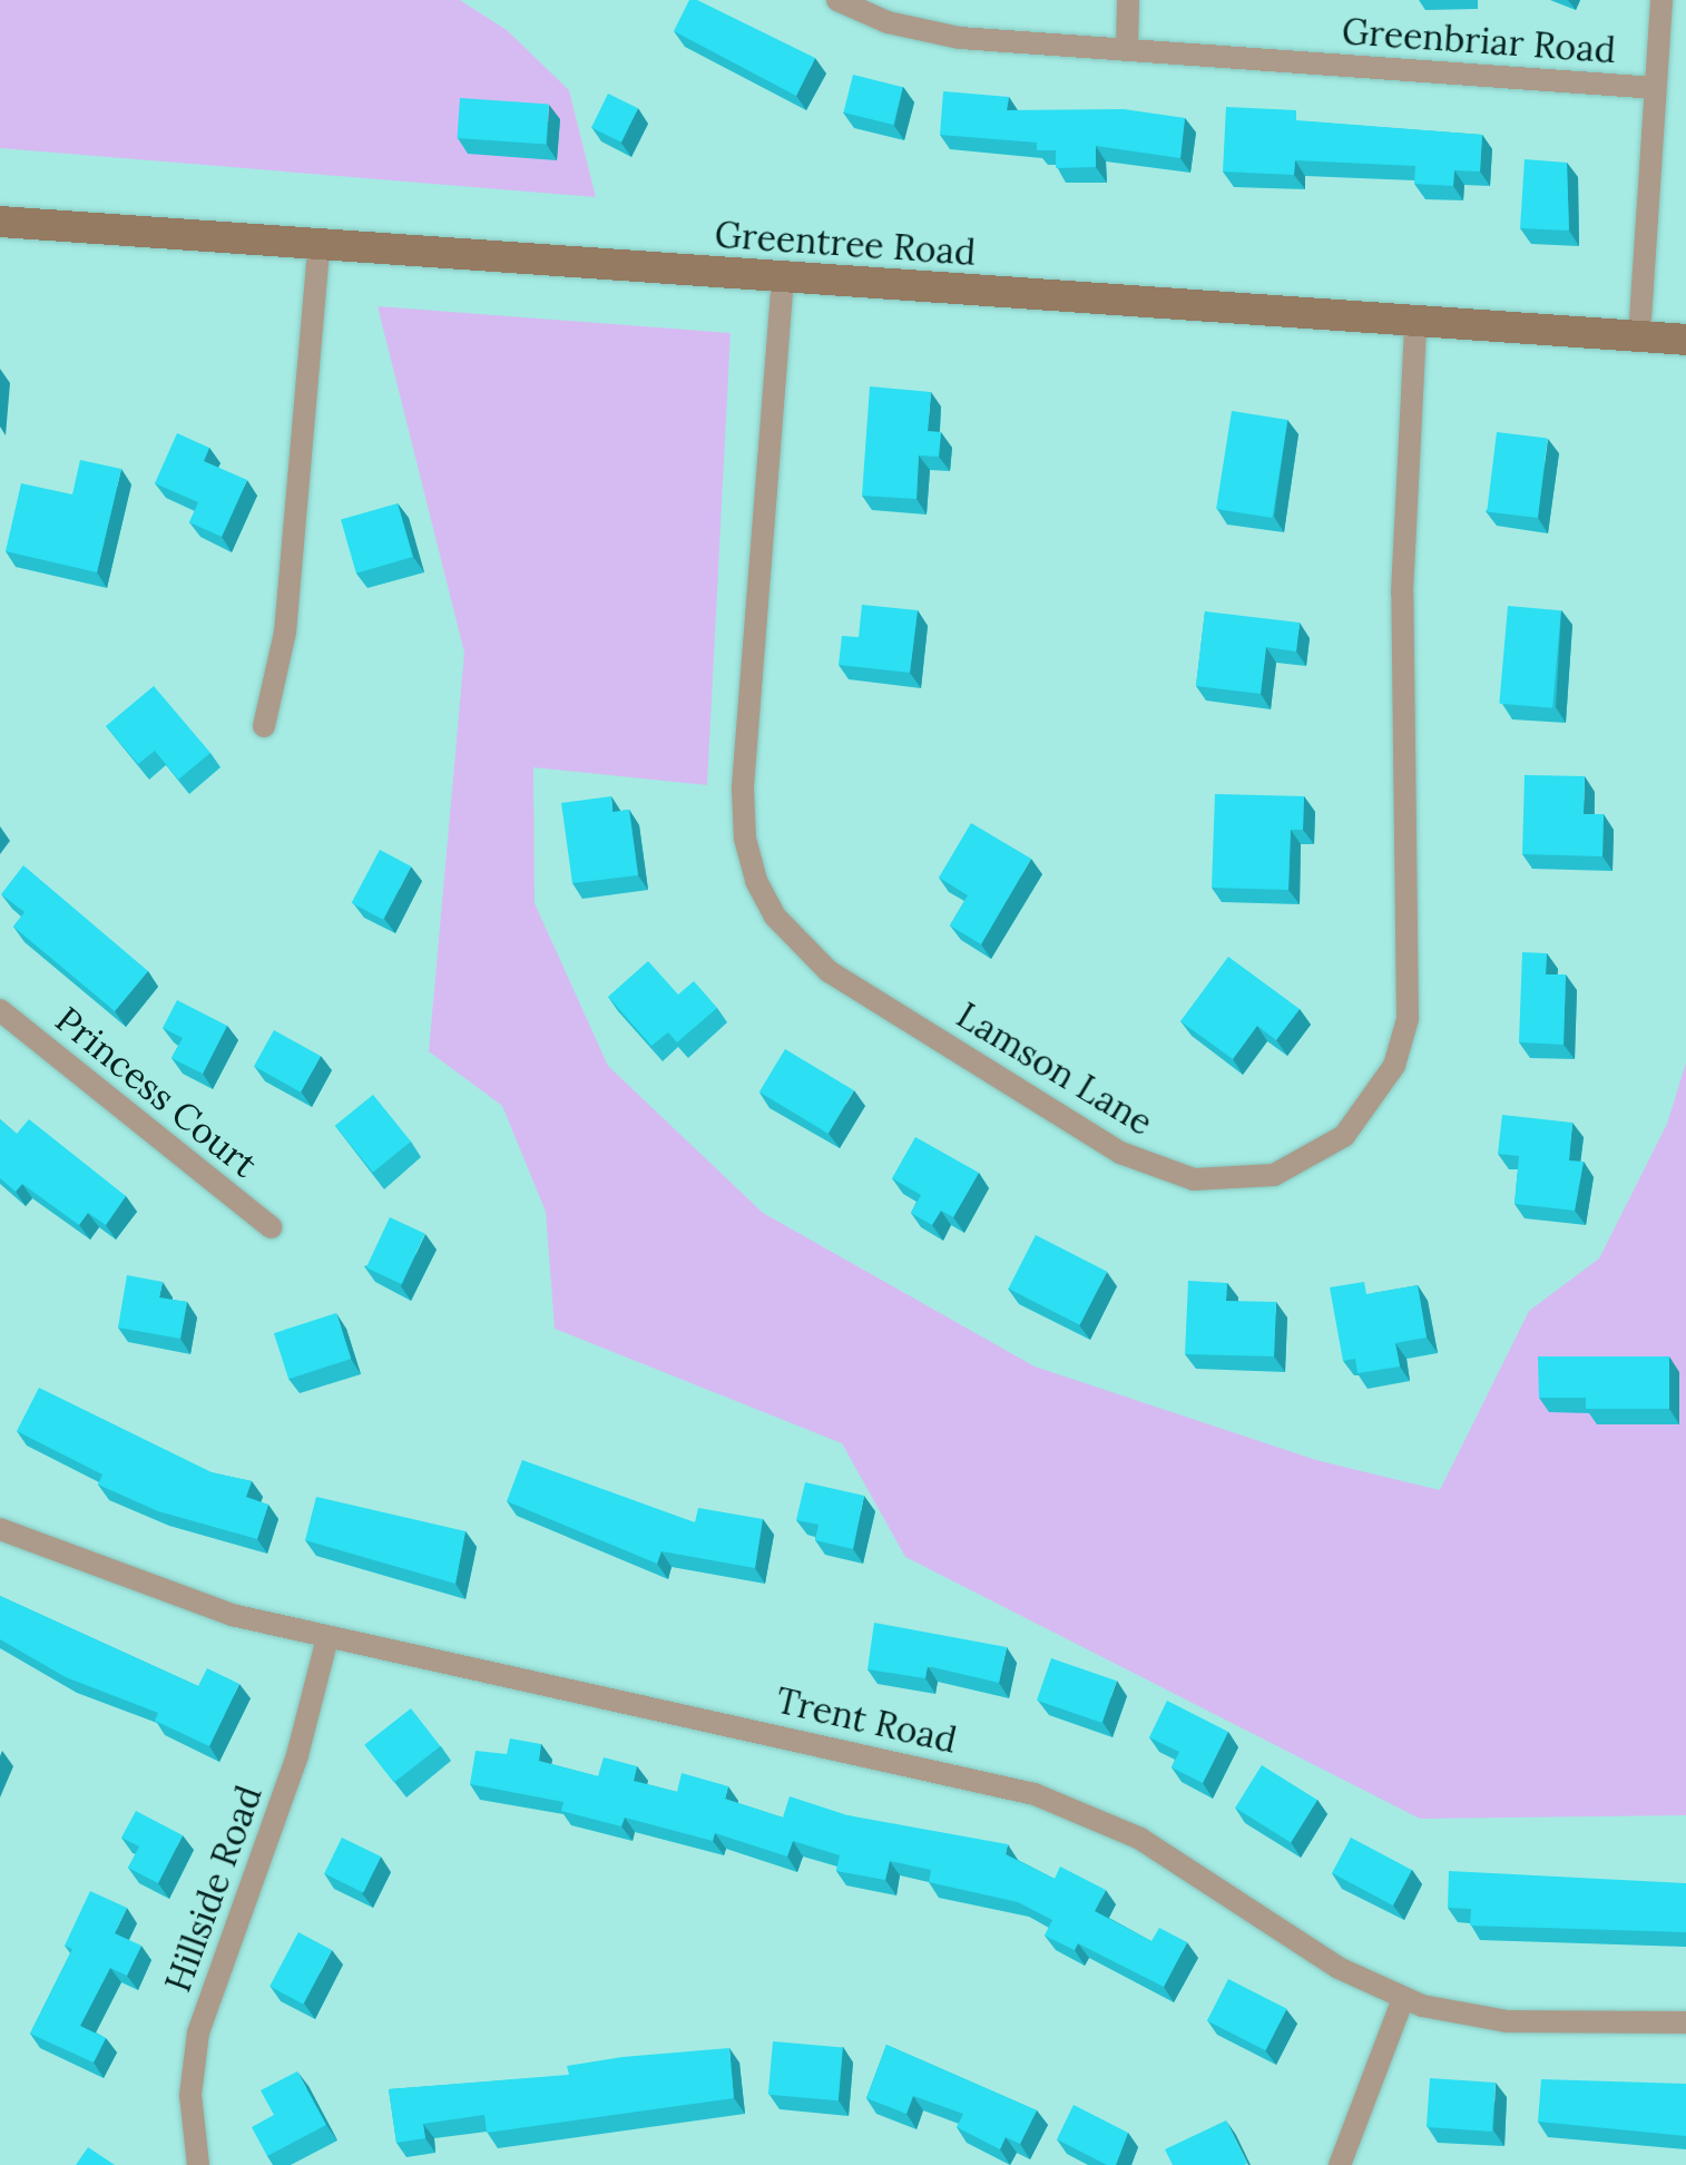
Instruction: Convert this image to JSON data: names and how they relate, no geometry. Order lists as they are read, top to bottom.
{
  "streets": {
    "street": [
      "Greenbriar Road",
      "Greentree Road",
      "Lamson Lane",
      "Princess Court",
      "Trent Road",
      "Hillside Road"
    ]
  },
  "crossings": [
    ["Greentree Road", "Lamson Lane"],
    ["Trent Road", "Hillside Road"]
  ]
}
